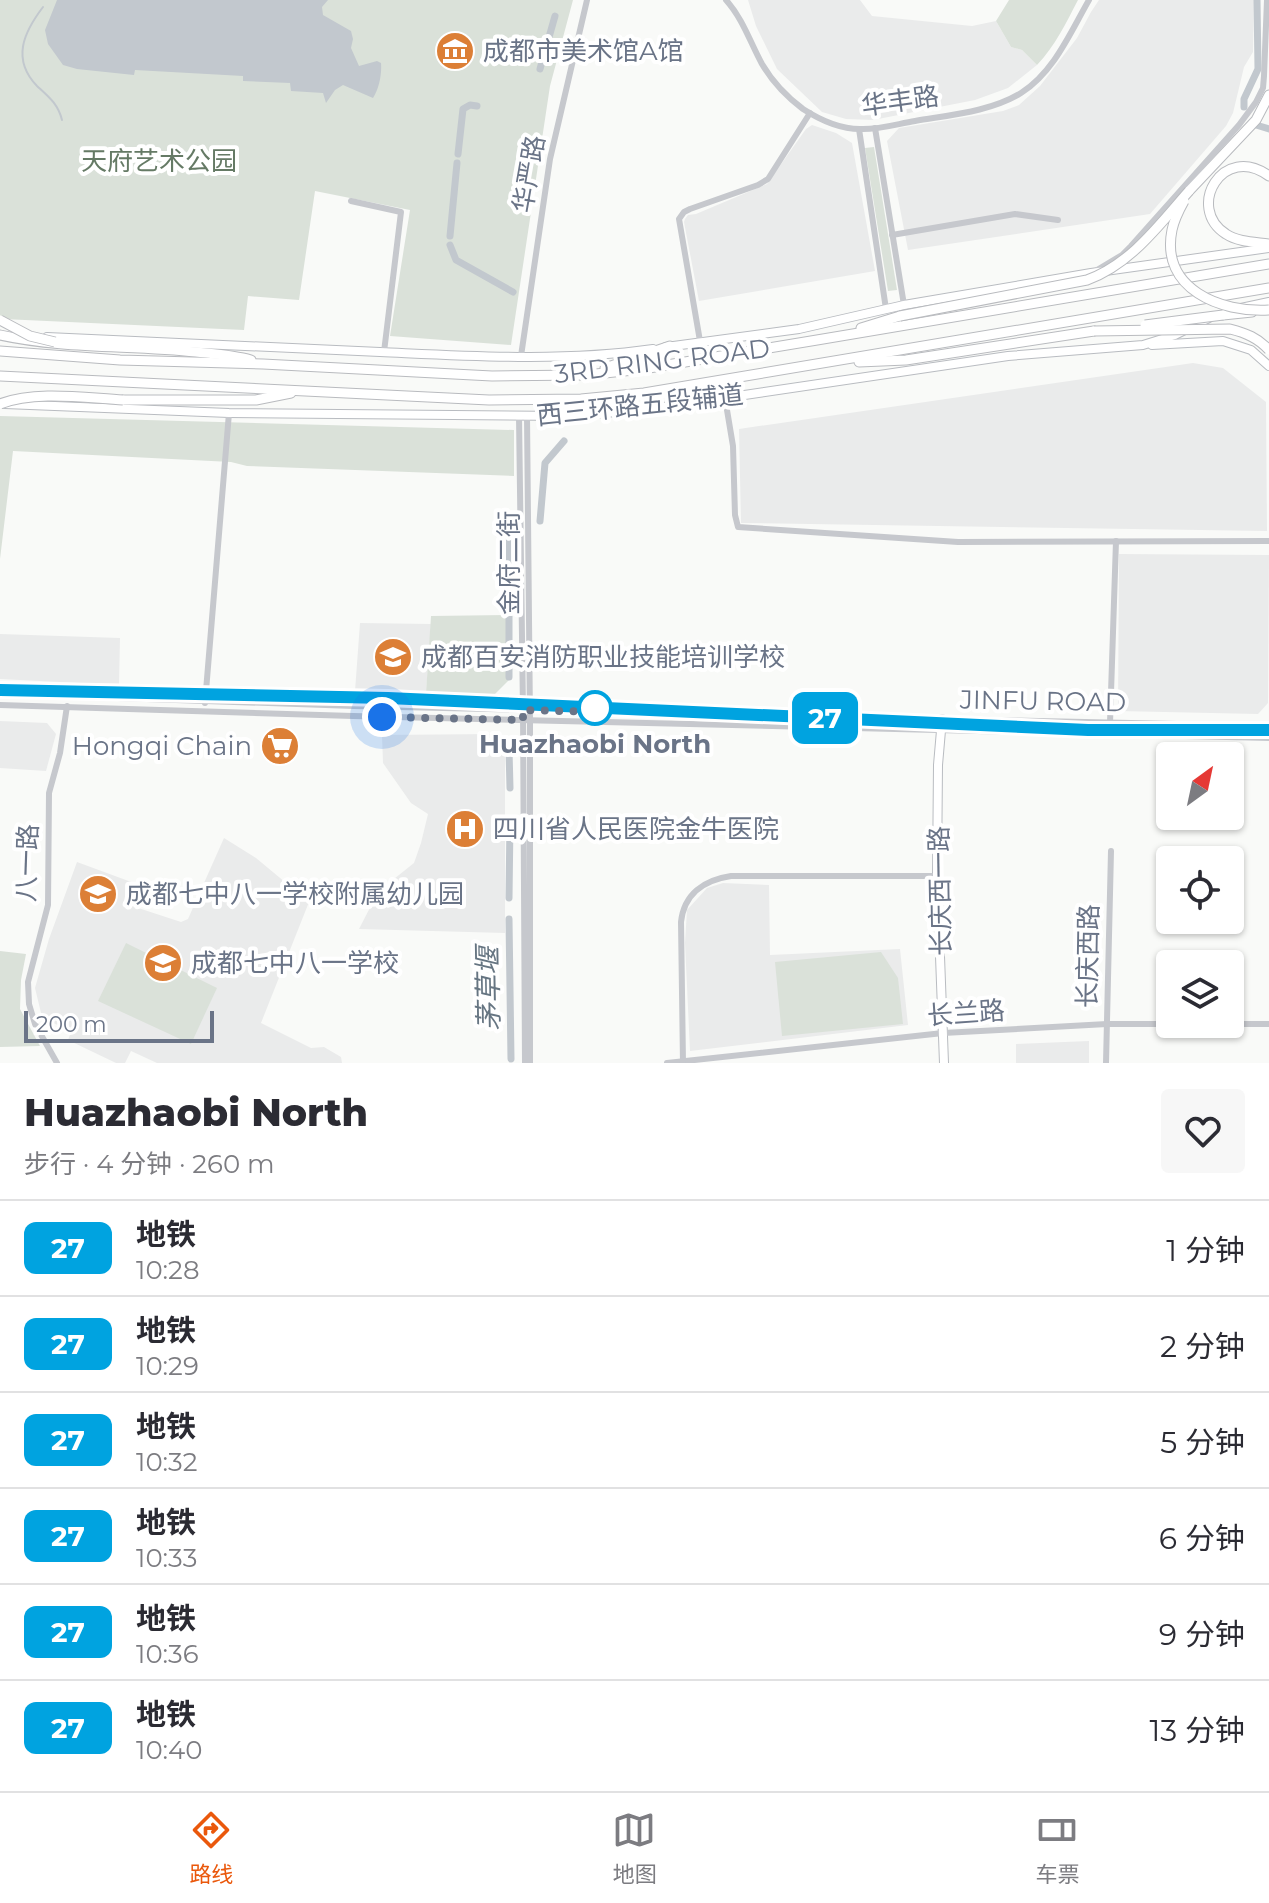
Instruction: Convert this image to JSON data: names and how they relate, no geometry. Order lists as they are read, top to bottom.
{
  "streets": {
    "highway": ["3RD RING ROAD"],
    "main road": ["西三环路五段辅道", "长庆西一路"],
    "street": [
      "华丰路",
      "华严路",
      "金府二街",
      "JINFU ROAD",
      "八一路",
      "长庆西路",
      "长兰路"
    ]
  },
  "crossings": [
    ["华严路", "西三环路五段辅道"],
    ["西三环路五段辅道", "金府二街"],
    ["金府二街", "JINFU ROAD"],
    ["JINFU ROAD", "八一路"],
    ["JINFU ROAD", "长庆西一路"],
    ["长庆西一路", "长兰路"],
    ["长庆西路", "长兰路"]
  ],
  "water": ["茅草堰"],
  "parks": ["天府艺术公园"],
  "places": {
    "museum": ["成都市美术馆A馆"],
    "school or university": ["成都百安消防职业技能培训学校", "成都七中八一学校附属幼儿园", "成都七中八一学校"],
    "other": ["Huazhaobi North"],
    "supermarket": ["Hongqi Chain"],
    "hospital": ["四川省人民医院金牛医院"]
  },
  "lines": ["metro line 27"],
  "scale_bar": "200 m",
  "north": "top right",
  "page": {
    "on_map": "27",
    "scale": "200 m",
    "heading": ["Huazhaobi North", "步行 · 4 分钟 · 260 m"],
    "list": [
      {
        "mark": "27",
        "name": "地铁",
        "note": "10:28",
        "value": "1 分钟"
      },
      {
        "mark": "27",
        "name": "地铁",
        "note": "10:29",
        "value": "2 分钟"
      },
      {
        "mark": "27",
        "name": "地铁",
        "note": "10:32",
        "value": "5 分钟"
      },
      {
        "mark": "27",
        "name": "地铁",
        "note": "10:33",
        "value": "6 分钟"
      },
      {
        "mark": "27",
        "name": "地铁",
        "note": "10:36",
        "value": "9 分钟"
      },
      {
        "mark": "27",
        "name": "地铁",
        "note": "10:40",
        "value": "13 分钟"
      }
    ],
    "tabs": ["路线", "地图", "车票"]
  }
}
